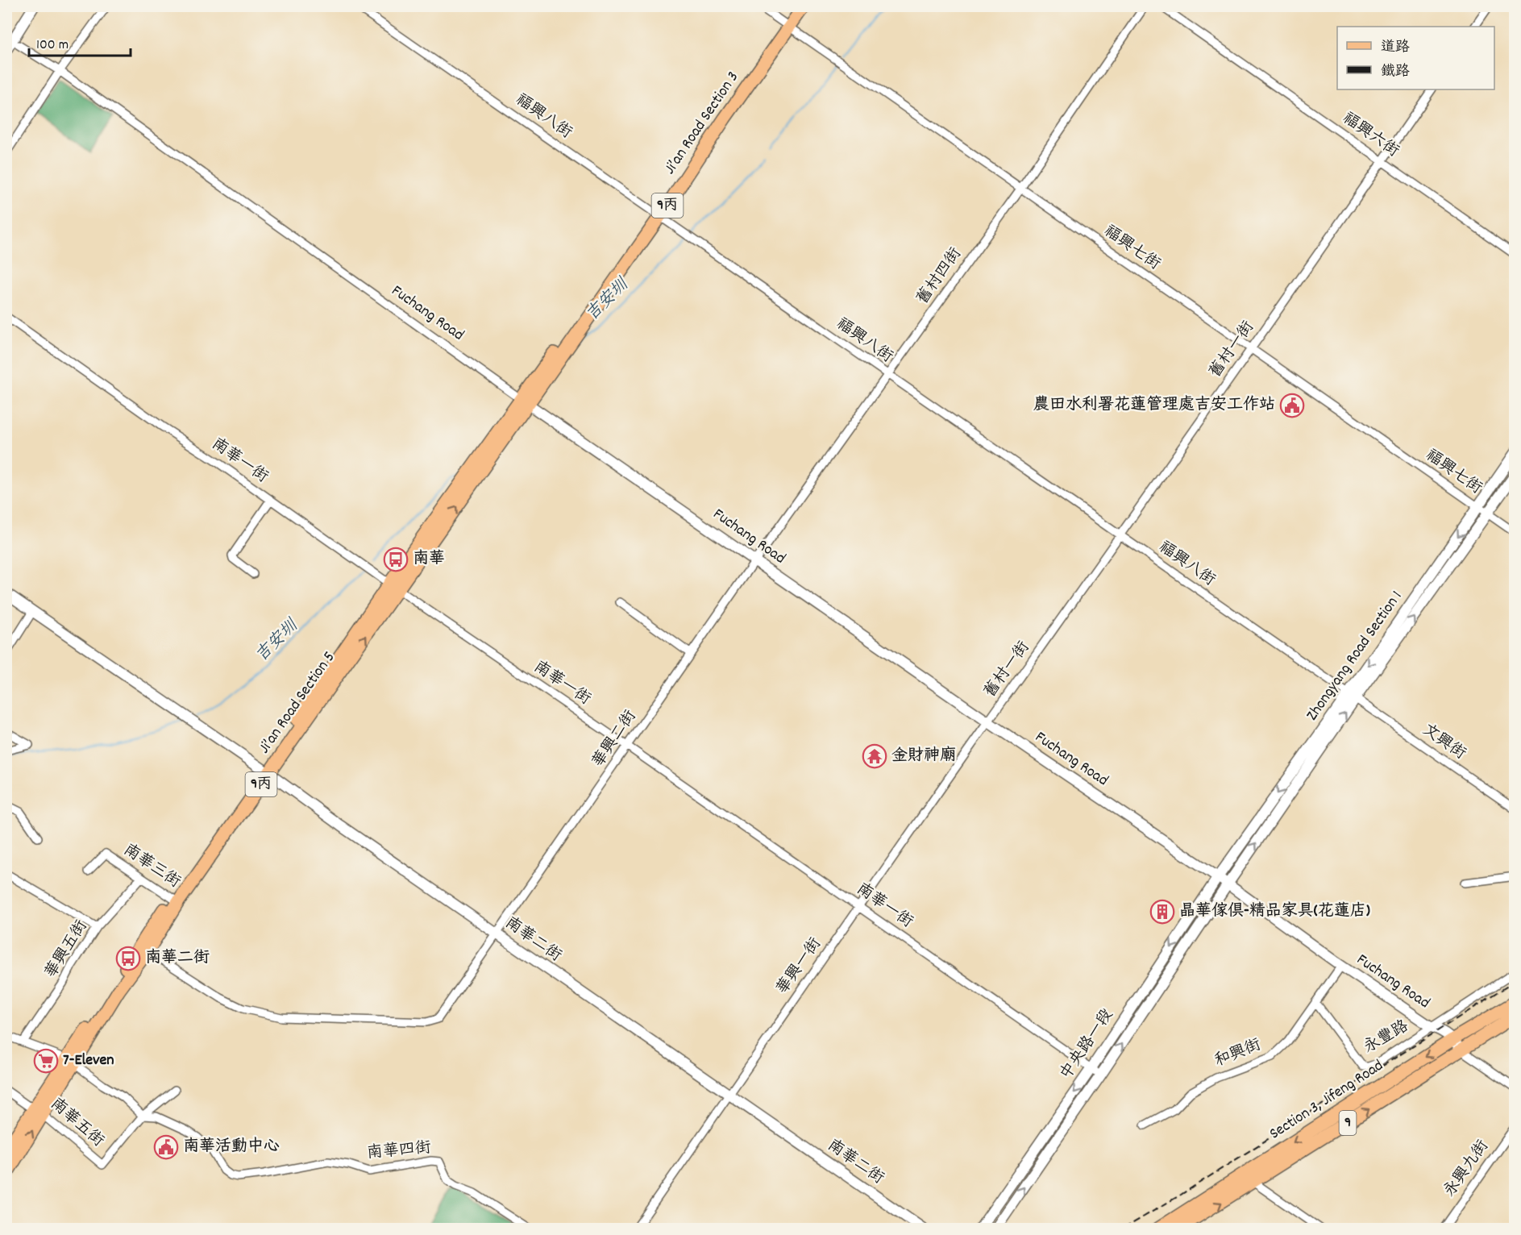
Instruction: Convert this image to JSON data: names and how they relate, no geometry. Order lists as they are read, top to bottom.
{
  "streets": {
    "main road": [
      "Ji’an Road Section 3",
      "9丙",
      "Ji’an Road Section 5",
      "Section 3, Jifeng Road",
      "9"
    ],
    "street": [
      "福興八街",
      "福興六街",
      "福興七街",
      "舊村四街",
      "Fuchang Road",
      "舊村一街",
      "南華一街",
      "Zhongyang Road Section 1",
      "華興二街",
      "文興街",
      "南華三街",
      "南華二街",
      "華興五街",
      "華興一街",
      "永豐路",
      "中央路一段",
      "和興街",
      "南華五街",
      "南華四街",
      "永興九街"
    ]
  },
  "crossings": [
    ["福興八街", "Ji’an Road Section 3"],
    ["福興八街", "舊村四街"],
    ["福興八街", "舊村一街"],
    ["福興八街", "Zhongyang Road Section 1"],
    ["福興八街", "文興街"],
    ["Ji’an Road Section 3", "福興七街"],
    ["Ji’an Road Section 3", "Fuchang Road"],
    ["Ji’an Road Section 3", "Ji’an Road Section 5"],
    ["福興六街", "舊村一街"],
    ["福興七街", "舊村四街"],
    ["福興七街", "舊村一街"],
    ["福興七街", "Zhongyang Road Section 1"],
    ["舊村四街", "Fuchang Road"],
    ["舊村四街", "華興二街"],
    ["Fuchang Road", "舊村一街"],
    ["Fuchang Road", "Zhongyang Road Section 1"],
    ["Fuchang Road", "Ji’an Road Section 5"],
    ["Fuchang Road", "華興二街"],
    ["Fuchang Road", "華興一街"],
    ["Fuchang Road", "永豐路"],
    ["Fuchang Road", "中央路一段"],
    ["Fuchang Road", "和興街"],
    ["Fuchang Road", "Section 3, Jifeng Road"],
    ["舊村一街", "華興一街"],
    ["南華一街", "Ji’an Road Section 5"],
    ["南華一街", "華興二街"],
    ["南華一街", "華興一街"],
    ["南華一街", "中央路一段"],
    ["Zhongyang Road Section 1", "文興街"],
    ["Zhongyang Road Section 1", "中央路一段"],
    ["Ji’an Road Section 5", "華興二街"],
    ["Ji’an Road Section 5", "南華三街"],
    ["Ji’an Road Section 5", "南華二街"],
    ["Ji’an Road Section 5", "南華五街"],
    ["華興二街", "南華二街"],
    ["南華三街", "華興五街"],
    ["南華二街", "華興一街"],
    ["永豐路", "和興街"],
    ["南華五街", "南華四街"]
  ],
  "water": ["吉安圳"],
  "places": {
    "public building": ["農田水利署花蓮管理處吉安工作站", "南華活動中心"],
    "bus stop": ["南華", "南華二街"],
    "temple": ["金財神廟"],
    "building": ["晶華傢俱-精品家具(花蓮店)"],
    "supermarket": ["7-Eleven"]
  },
  "legend": ["道路", "鐵路"],
  "scale_bar": "100 m"
}
